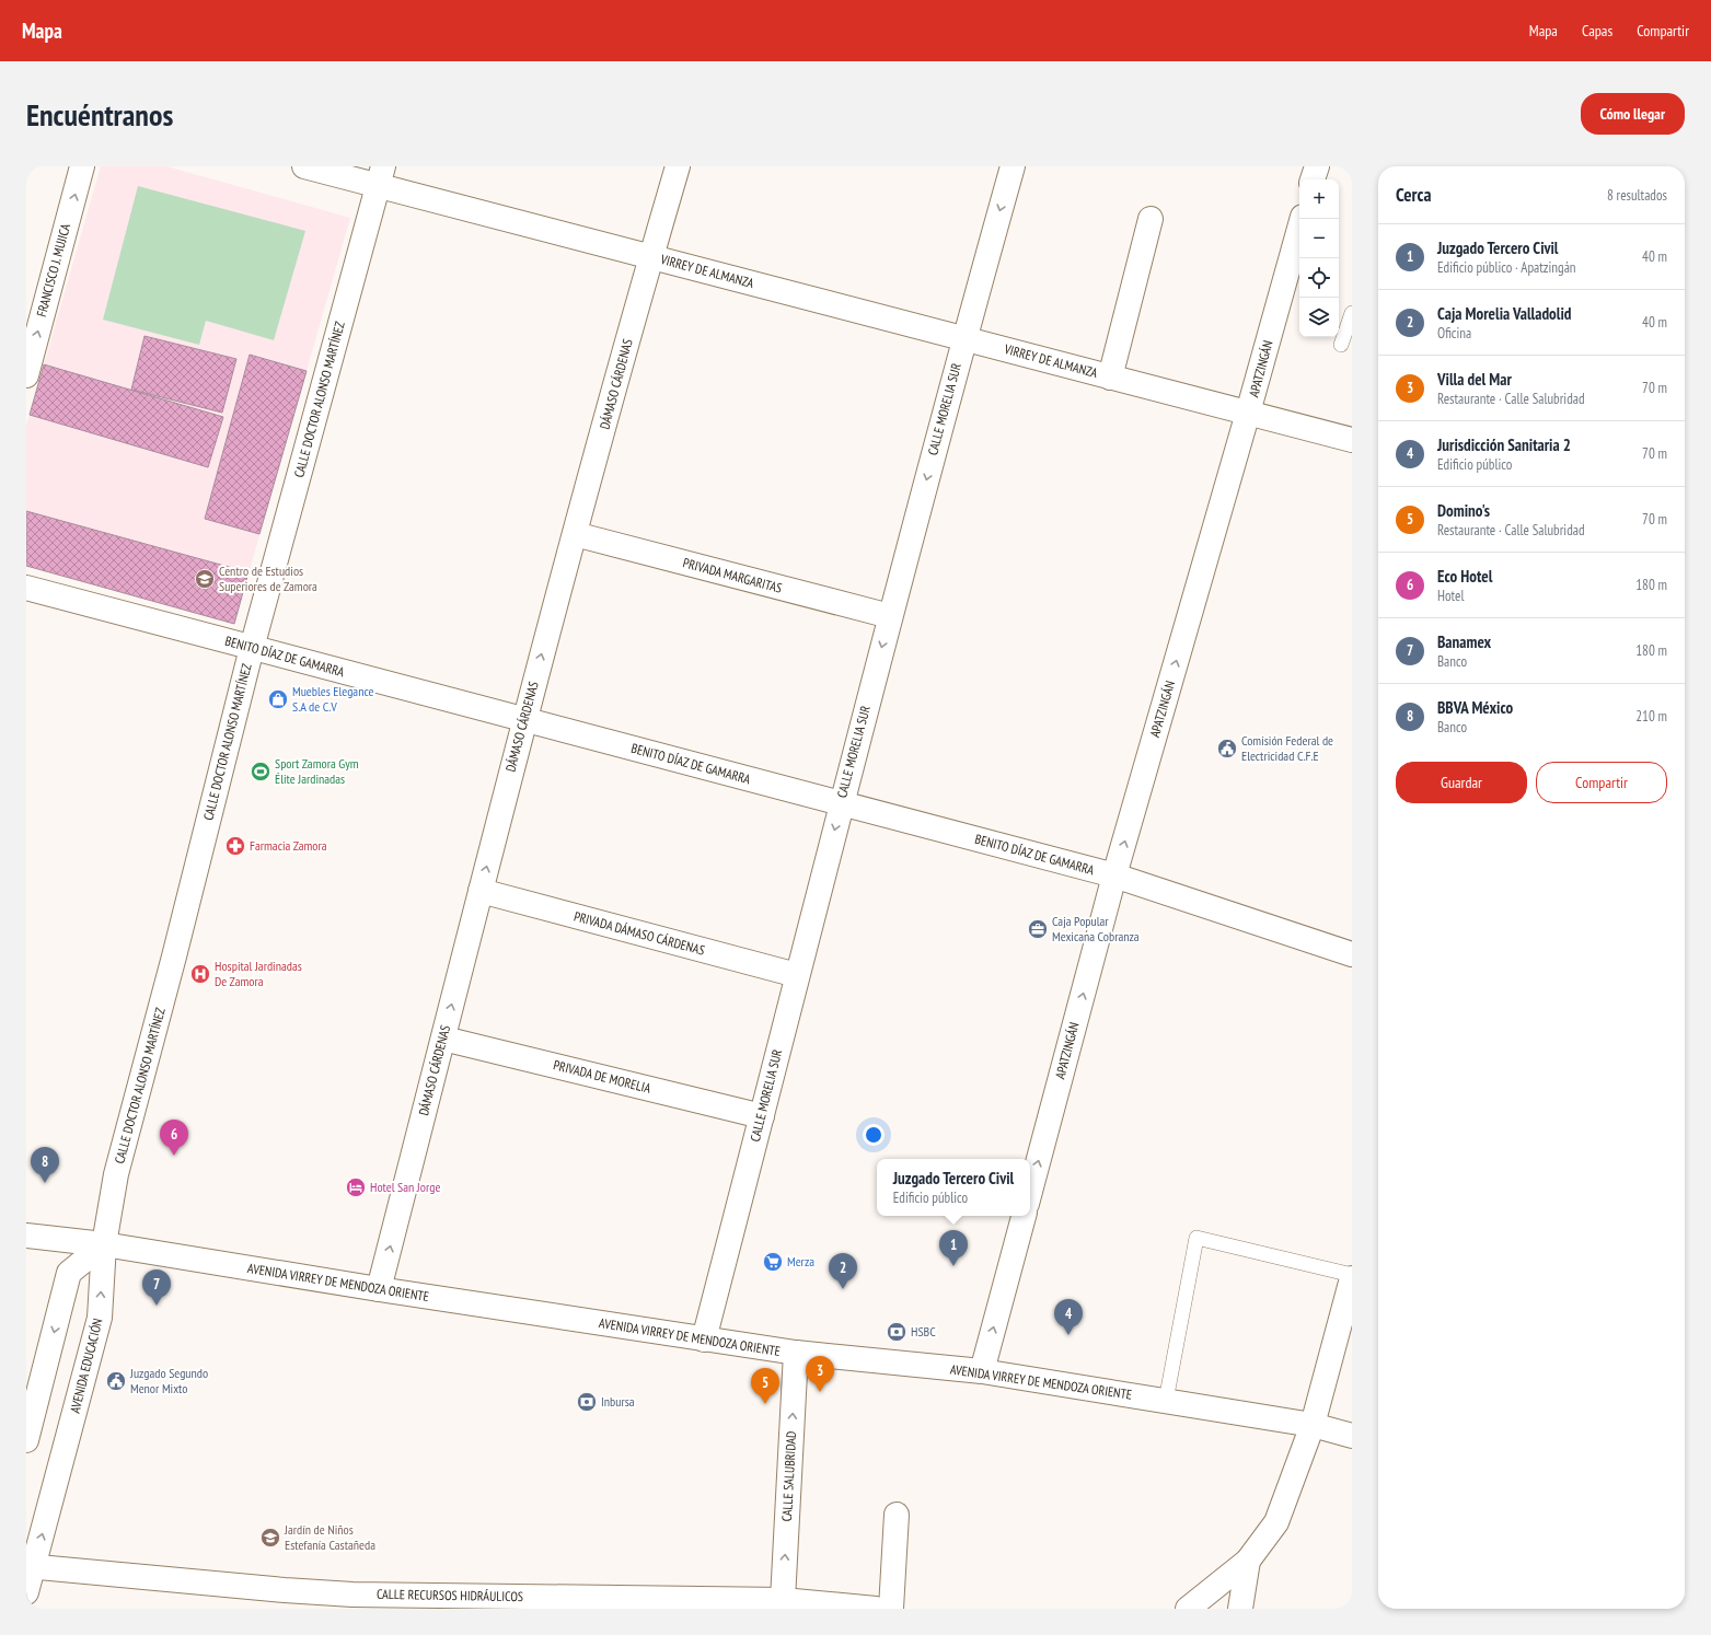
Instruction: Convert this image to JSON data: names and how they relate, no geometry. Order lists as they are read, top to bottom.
{
  "streets": {
    "street": [
      "FRANCISCO J. MUJICA",
      "VIRREY DE ALMANZA",
      "APATZINGÁN",
      "DÁMASO CÁRDENAS",
      "CALLE DOCTOR ALONSO MARTÍNEZ",
      "CALLE MORELIA SUR",
      "PRIVADA MARGARITAS",
      "BENITO DÍAZ DE GAMARRA",
      "PRIVADA DÁMASO CÁRDENAS",
      "PRIVADA DE MORELIA",
      "AVENIDA VIRREY DE MENDOZA ORIENTE",
      "AVENIDA EDUCACIÓN",
      "CALLE SALUBRIDAD",
      "CALLE RECURSOS HIDRÁULICOS"
    ]
  },
  "crossings": [
    ["VIRREY DE ALMANZA", "APATZINGÁN"],
    ["VIRREY DE ALMANZA", "DÁMASO CÁRDENAS"],
    ["VIRREY DE ALMANZA", "CALLE DOCTOR ALONSO MARTÍNEZ"],
    ["VIRREY DE ALMANZA", "CALLE MORELIA SUR"],
    ["APATZINGÁN", "BENITO DÍAZ DE GAMARRA"],
    ["DÁMASO CÁRDENAS", "PRIVADA MARGARITAS"],
    ["DÁMASO CÁRDENAS", "BENITO DÍAZ DE GAMARRA"],
    ["DÁMASO CÁRDENAS", "PRIVADA DÁMASO CÁRDENAS"],
    ["DÁMASO CÁRDENAS", "PRIVADA DE MORELIA"],
    ["DÁMASO CÁRDENAS", "AVENIDA VIRREY DE MENDOZA ORIENTE"],
    ["CALLE DOCTOR ALONSO MARTÍNEZ", "BENITO DÍAZ DE GAMARRA"],
    ["CALLE DOCTOR ALONSO MARTÍNEZ", "AVENIDA VIRREY DE MENDOZA ORIENTE"],
    ["CALLE DOCTOR ALONSO MARTÍNEZ", "AVENIDA EDUCACIÓN"],
    ["CALLE MORELIA SUR", "PRIVADA MARGARITAS"],
    ["CALLE MORELIA SUR", "BENITO DÍAZ DE GAMARRA"],
    ["CALLE MORELIA SUR", "PRIVADA DÁMASO CÁRDENAS"],
    ["CALLE MORELIA SUR", "PRIVADA DE MORELIA"],
    ["CALLE MORELIA SUR", "AVENIDA VIRREY DE MENDOZA ORIENTE"],
    ["AVENIDA VIRREY DE MENDOZA ORIENTE", "AVENIDA EDUCACIÓN"],
    ["AVENIDA VIRREY DE MENDOZA ORIENTE", "CALLE SALUBRIDAD"],
    ["AVENIDA EDUCACIÓN", "CALLE RECURSOS HIDRÁULICOS"],
    ["CALLE SALUBRIDAD", "CALLE RECURSOS HIDRÁULICOS"]
  ],
  "one_way": [
    "FRANCISCO J. MUJICA",
    "APATZINGÁN",
    "DÁMASO CÁRDENAS",
    "CALLE MORELIA SUR"
  ],
  "places": {
    "school or university": ["Centro de Estudios Superiores de Zamora", "Jardín de Niños Estefanía Castañeda"],
    "shop": ["Muebles Elegance S.A de C.V"],
    "public building": ["Comisión Federal de Electricidad C.F.E", "Juzgado Segundo Menor Mixto"],
    "sports": ["Sport Zamora Gym Élite Jardinadas"],
    "pharmacy": ["Farmacia Zamora"],
    "office": ["Caja Popular Mexicana Cobranza"],
    "hospital": ["Hospital Jardinadas De Zamora"],
    "hotel": ["Hotel San Jorge"],
    "supermarket": ["Merza"],
    "bank": ["HSBC", "Inbursa"]
  },
  "page": {
    "header": "Mapa",
    "nav": ["Mapa", "Capas", "Compartir"],
    "buttons": [
      "Cómo llegar",
      ["Guardar", "Compartir"]
    ],
    "title": "Encuéntranos",
    "heading": ["Cerca", "8 resultados"],
    "map_buttons": ["+", "−"],
    "list": [
      {
        "mark": "1",
        "name": "Juzgado Tercero Civil",
        "note": "Edificio público · Apatzingán",
        "value": "40 m"
      },
      {
        "mark": "2",
        "name": "Caja Morelia Valladolid",
        "note": "Oficina",
        "value": "40 m"
      },
      {
        "mark": "3",
        "name": "Villa del Mar",
        "note": "Restaurante · Calle Salubridad",
        "value": "70 m"
      },
      {
        "mark": "4",
        "name": "Jurisdicción Sanitaria 2",
        "note": "Edificio público",
        "value": "70 m"
      },
      {
        "mark": "5",
        "name": "Domino's",
        "note": "Restaurante · Calle Salubridad",
        "value": "70 m"
      },
      {
        "mark": "6",
        "name": "Eco Hotel",
        "note": "Hotel",
        "value": "180 m"
      },
      {
        "mark": "7",
        "name": "Banamex",
        "note": "Banco",
        "value": "180 m"
      },
      {
        "mark": "8",
        "name": "BBVA México",
        "note": "Banco",
        "value": "210 m"
      }
    ],
    "pins": [
      "6",
      "8",
      "1",
      "2",
      "7",
      "4",
      "3",
      "5"
    ],
    "popup": ["Juzgado Tercero Civil", "Edificio público"]
  }
}
